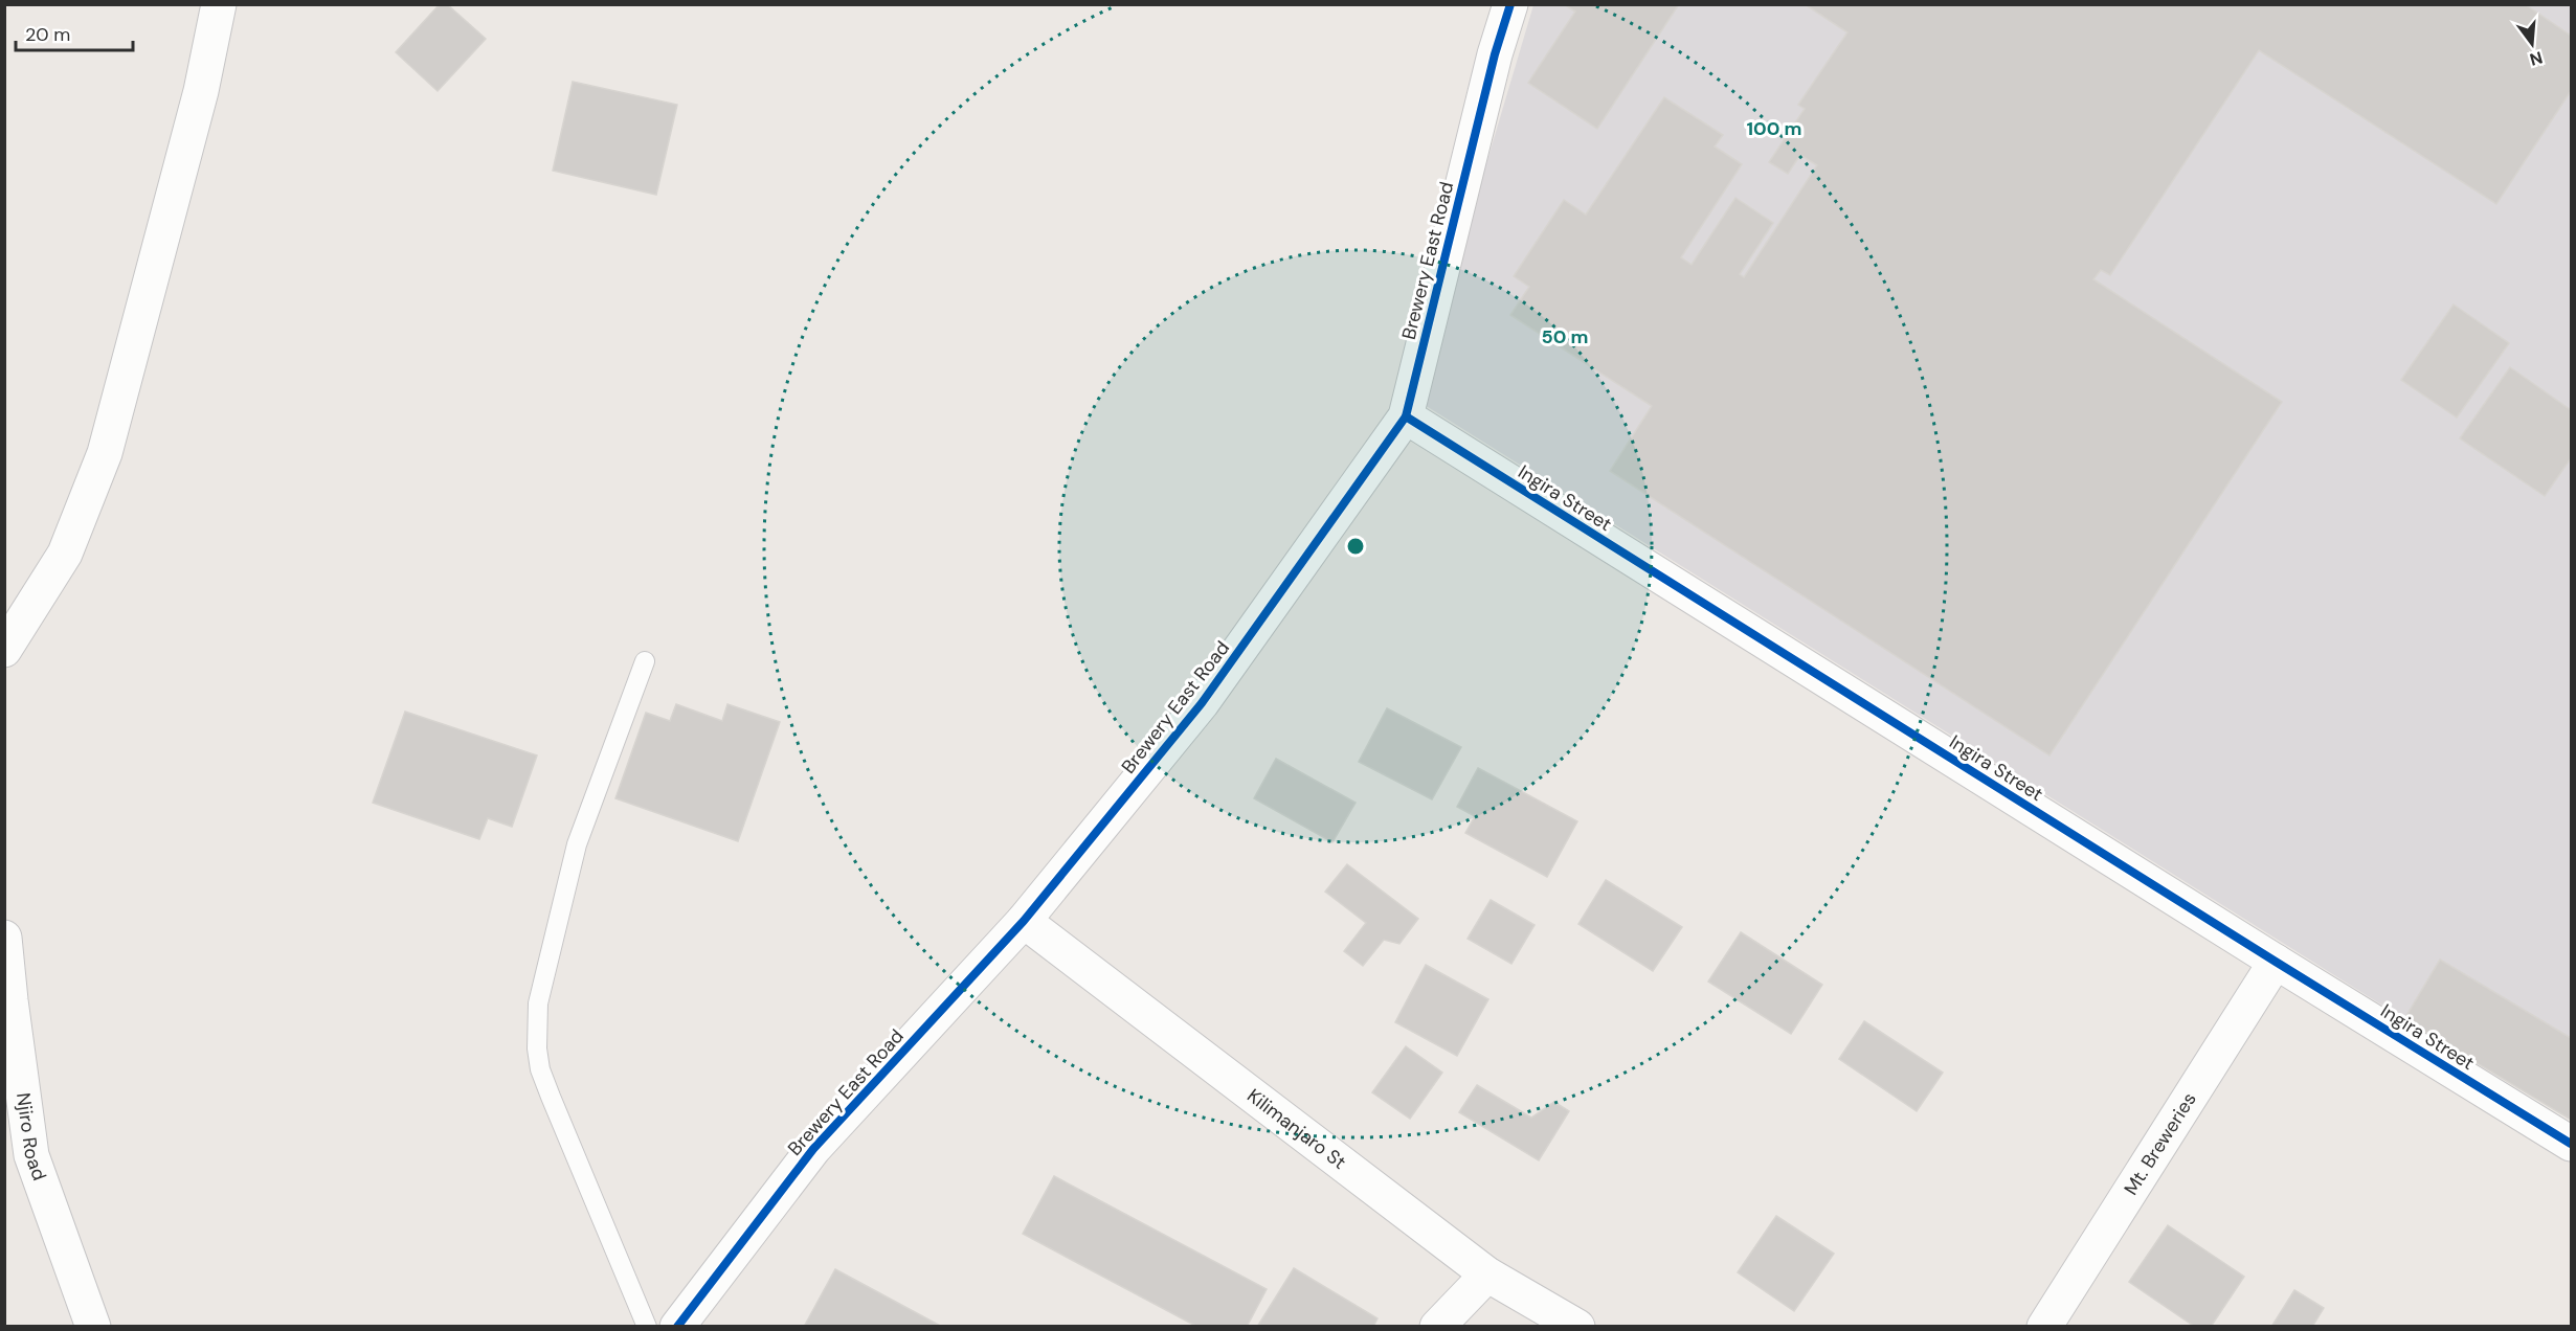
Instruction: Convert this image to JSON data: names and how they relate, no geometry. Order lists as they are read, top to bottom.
{
  "streets": {
    "street": [
      "Brewery East Road",
      "Ingira Street",
      "Kilimanjaro St",
      "Njiro Road",
      "Mt. Breweries"
    ]
  },
  "crossings": [
    ["Brewery East Road", "Ingira Street"],
    ["Brewery East Road", "Kilimanjaro St"],
    ["Ingira Street", "Mt. Breweries"]
  ],
  "scale_bar": "20 m",
  "north": "bottom",
  "rings": ["100 m", "50 m"]
}
